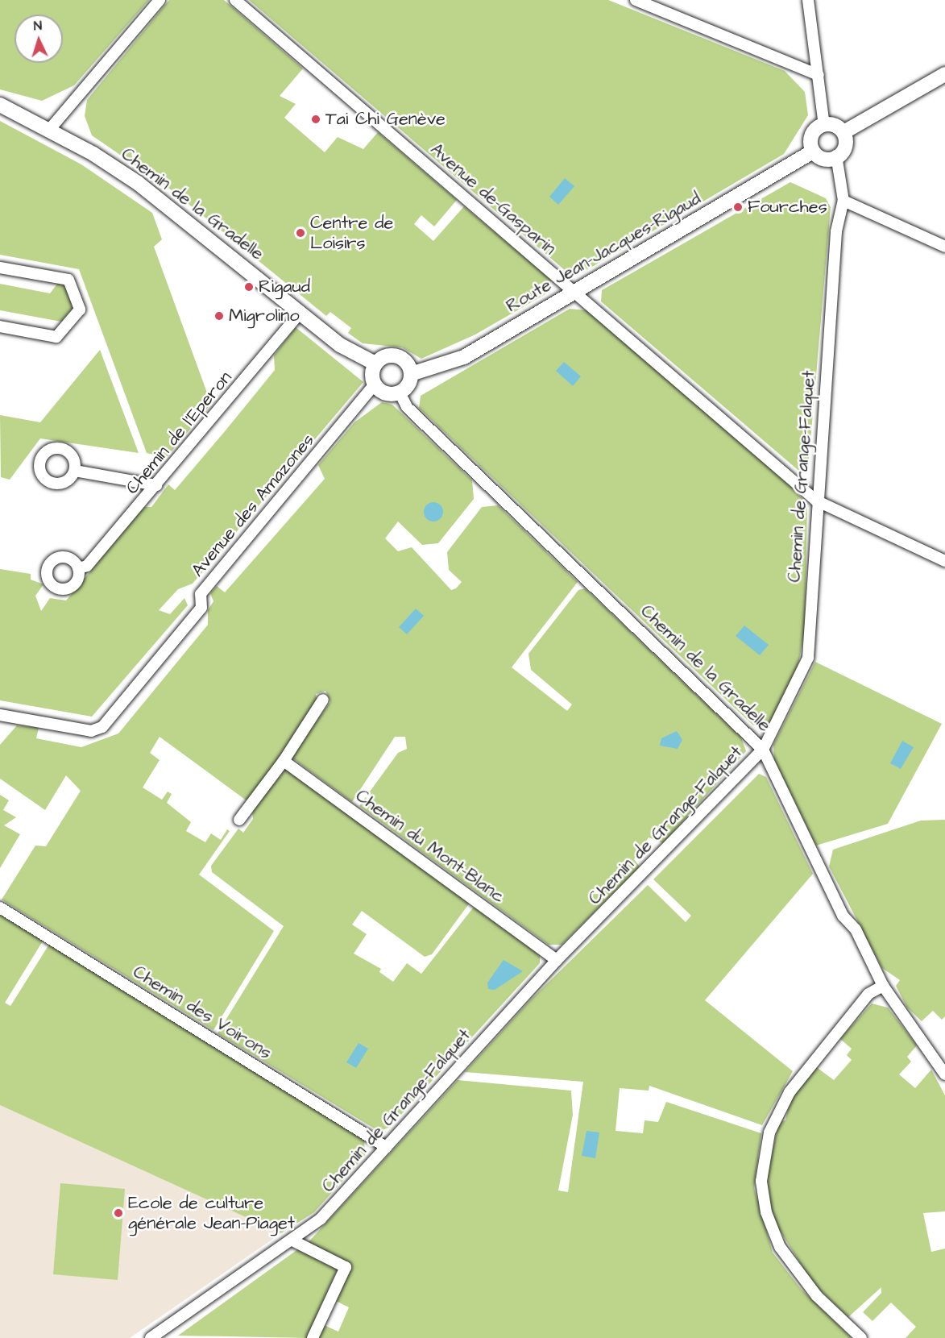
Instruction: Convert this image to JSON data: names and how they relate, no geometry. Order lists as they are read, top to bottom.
{
  "streets": {
    "street": [
      "Avenue de-Gasparin",
      "Chemin de la Gradelle",
      "Route Jean-Jacques-Rigaud",
      "Chemin de l'Eperon",
      "Chemin de Grange-Falquet",
      "Avenue des Amazones",
      "Chemin du Mont-Blanc",
      "Chemin des Voirons"
    ]
  },
  "crossings": [
    ["Avenue de-Gasparin", "Route Jean-Jacques-Rigaud"],
    ["Avenue de-Gasparin", "Chemin de Grange-Falquet"],
    ["Chemin de la Gradelle", "Route Jean-Jacques-Rigaud"],
    ["Chemin de la Gradelle", "Chemin de l'Eperon"],
    ["Chemin de la Gradelle", "Chemin de Grange-Falquet"],
    ["Chemin de la Gradelle", "Avenue des Amazones"],
    ["Route Jean-Jacques-Rigaud", "Chemin de Grange-Falquet"],
    ["Route Jean-Jacques-Rigaud", "Avenue des Amazones"],
    ["Chemin de Grange-Falquet", "Chemin du Mont-Blanc"],
    ["Chemin de Grange-Falquet", "Chemin des Voirons"]
  ],
  "places": [
    "Tai Chi Genève",
    "Fourches",
    "Centre de Loisirs",
    "Rigaud",
    "Migrolino",
    "Ecole de culture générale Jean-Piaget"
  ],
  "north": "top"
}
